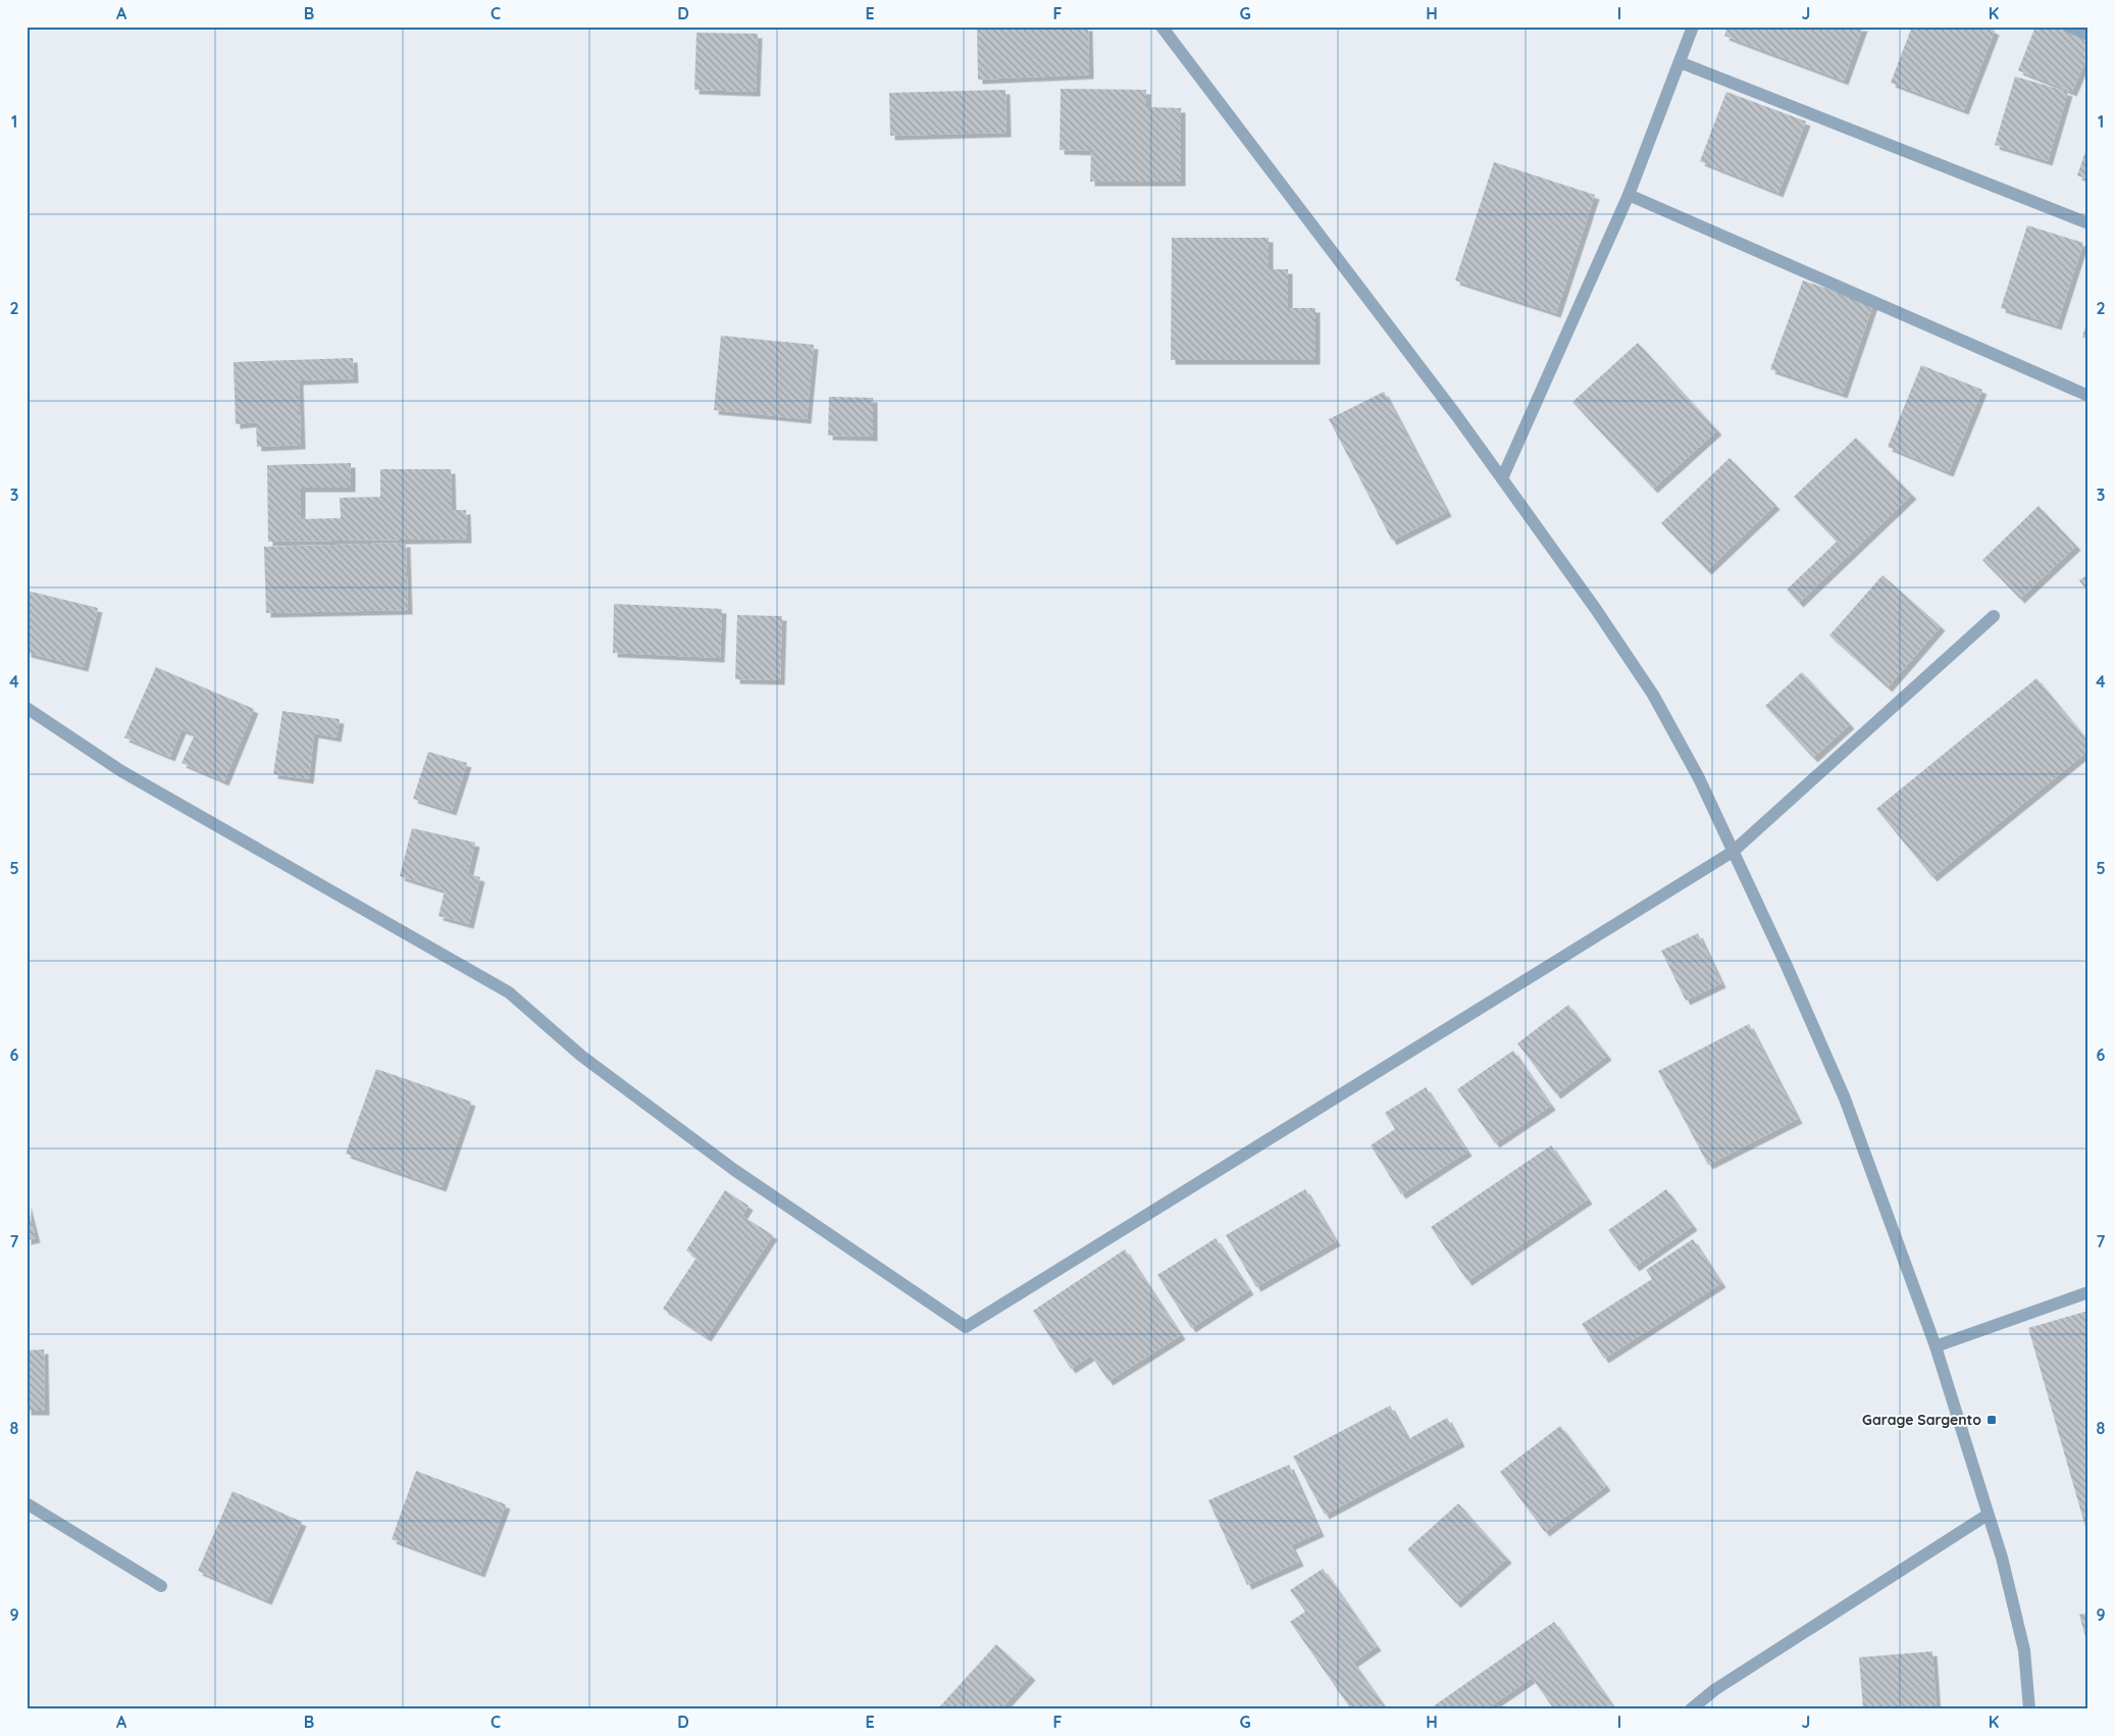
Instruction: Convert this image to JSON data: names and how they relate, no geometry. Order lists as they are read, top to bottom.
{
  "places": {
    "transit": ["Garage Sargento"]
  },
  "grid": {
    "columns": [
      "A",
      "B",
      "C",
      "D",
      "E",
      "F",
      "G",
      "H",
      "I",
      "J",
      "K"
    ],
    "rows": [
      "1",
      "2",
      "3",
      "4",
      "5",
      "6",
      "7",
      "8",
      "9"
    ]
  }
}
